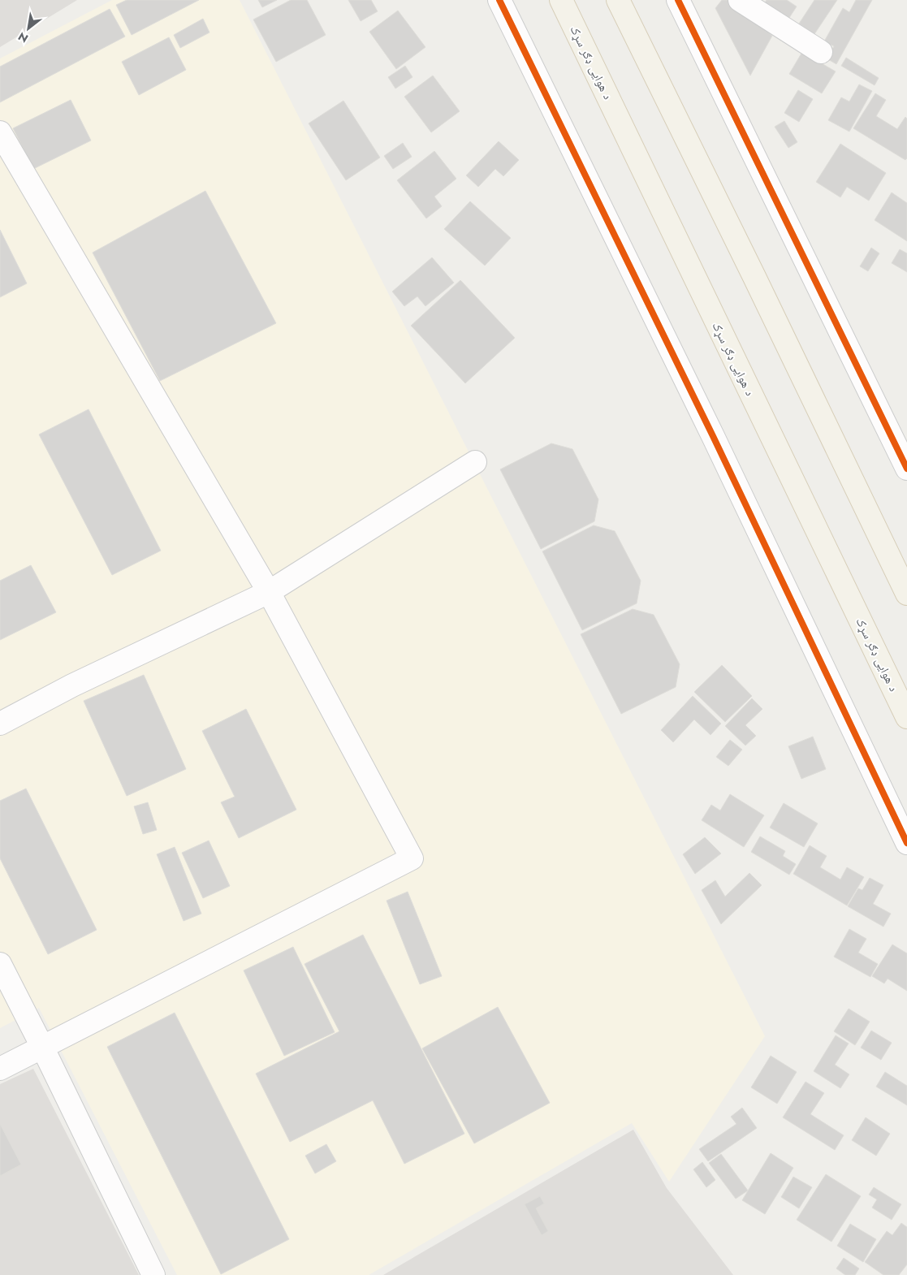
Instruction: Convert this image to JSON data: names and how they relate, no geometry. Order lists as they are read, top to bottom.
{
  "streets": {
    "main road": ["د هوایی ډګر سړک"]
  },
  "north": "bottom left"
}
